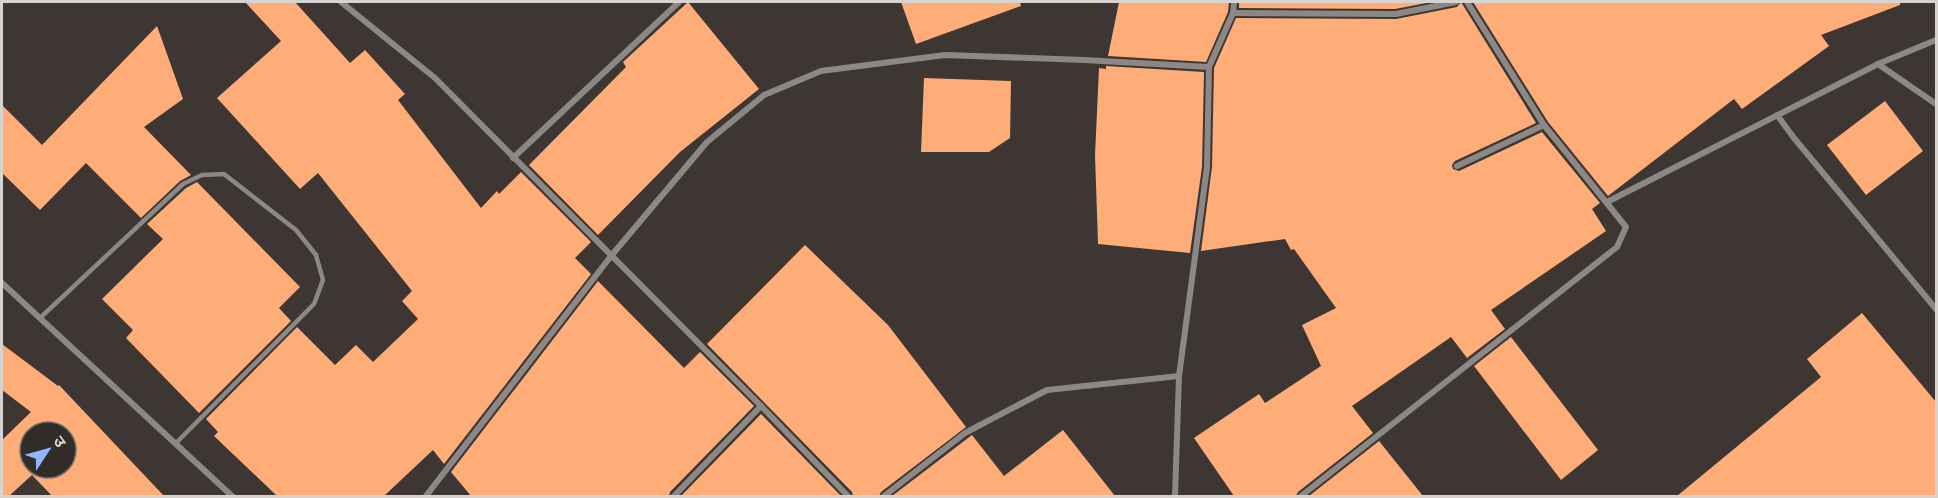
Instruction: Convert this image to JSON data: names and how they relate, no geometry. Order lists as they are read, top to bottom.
{
  "north": "top right"
}
